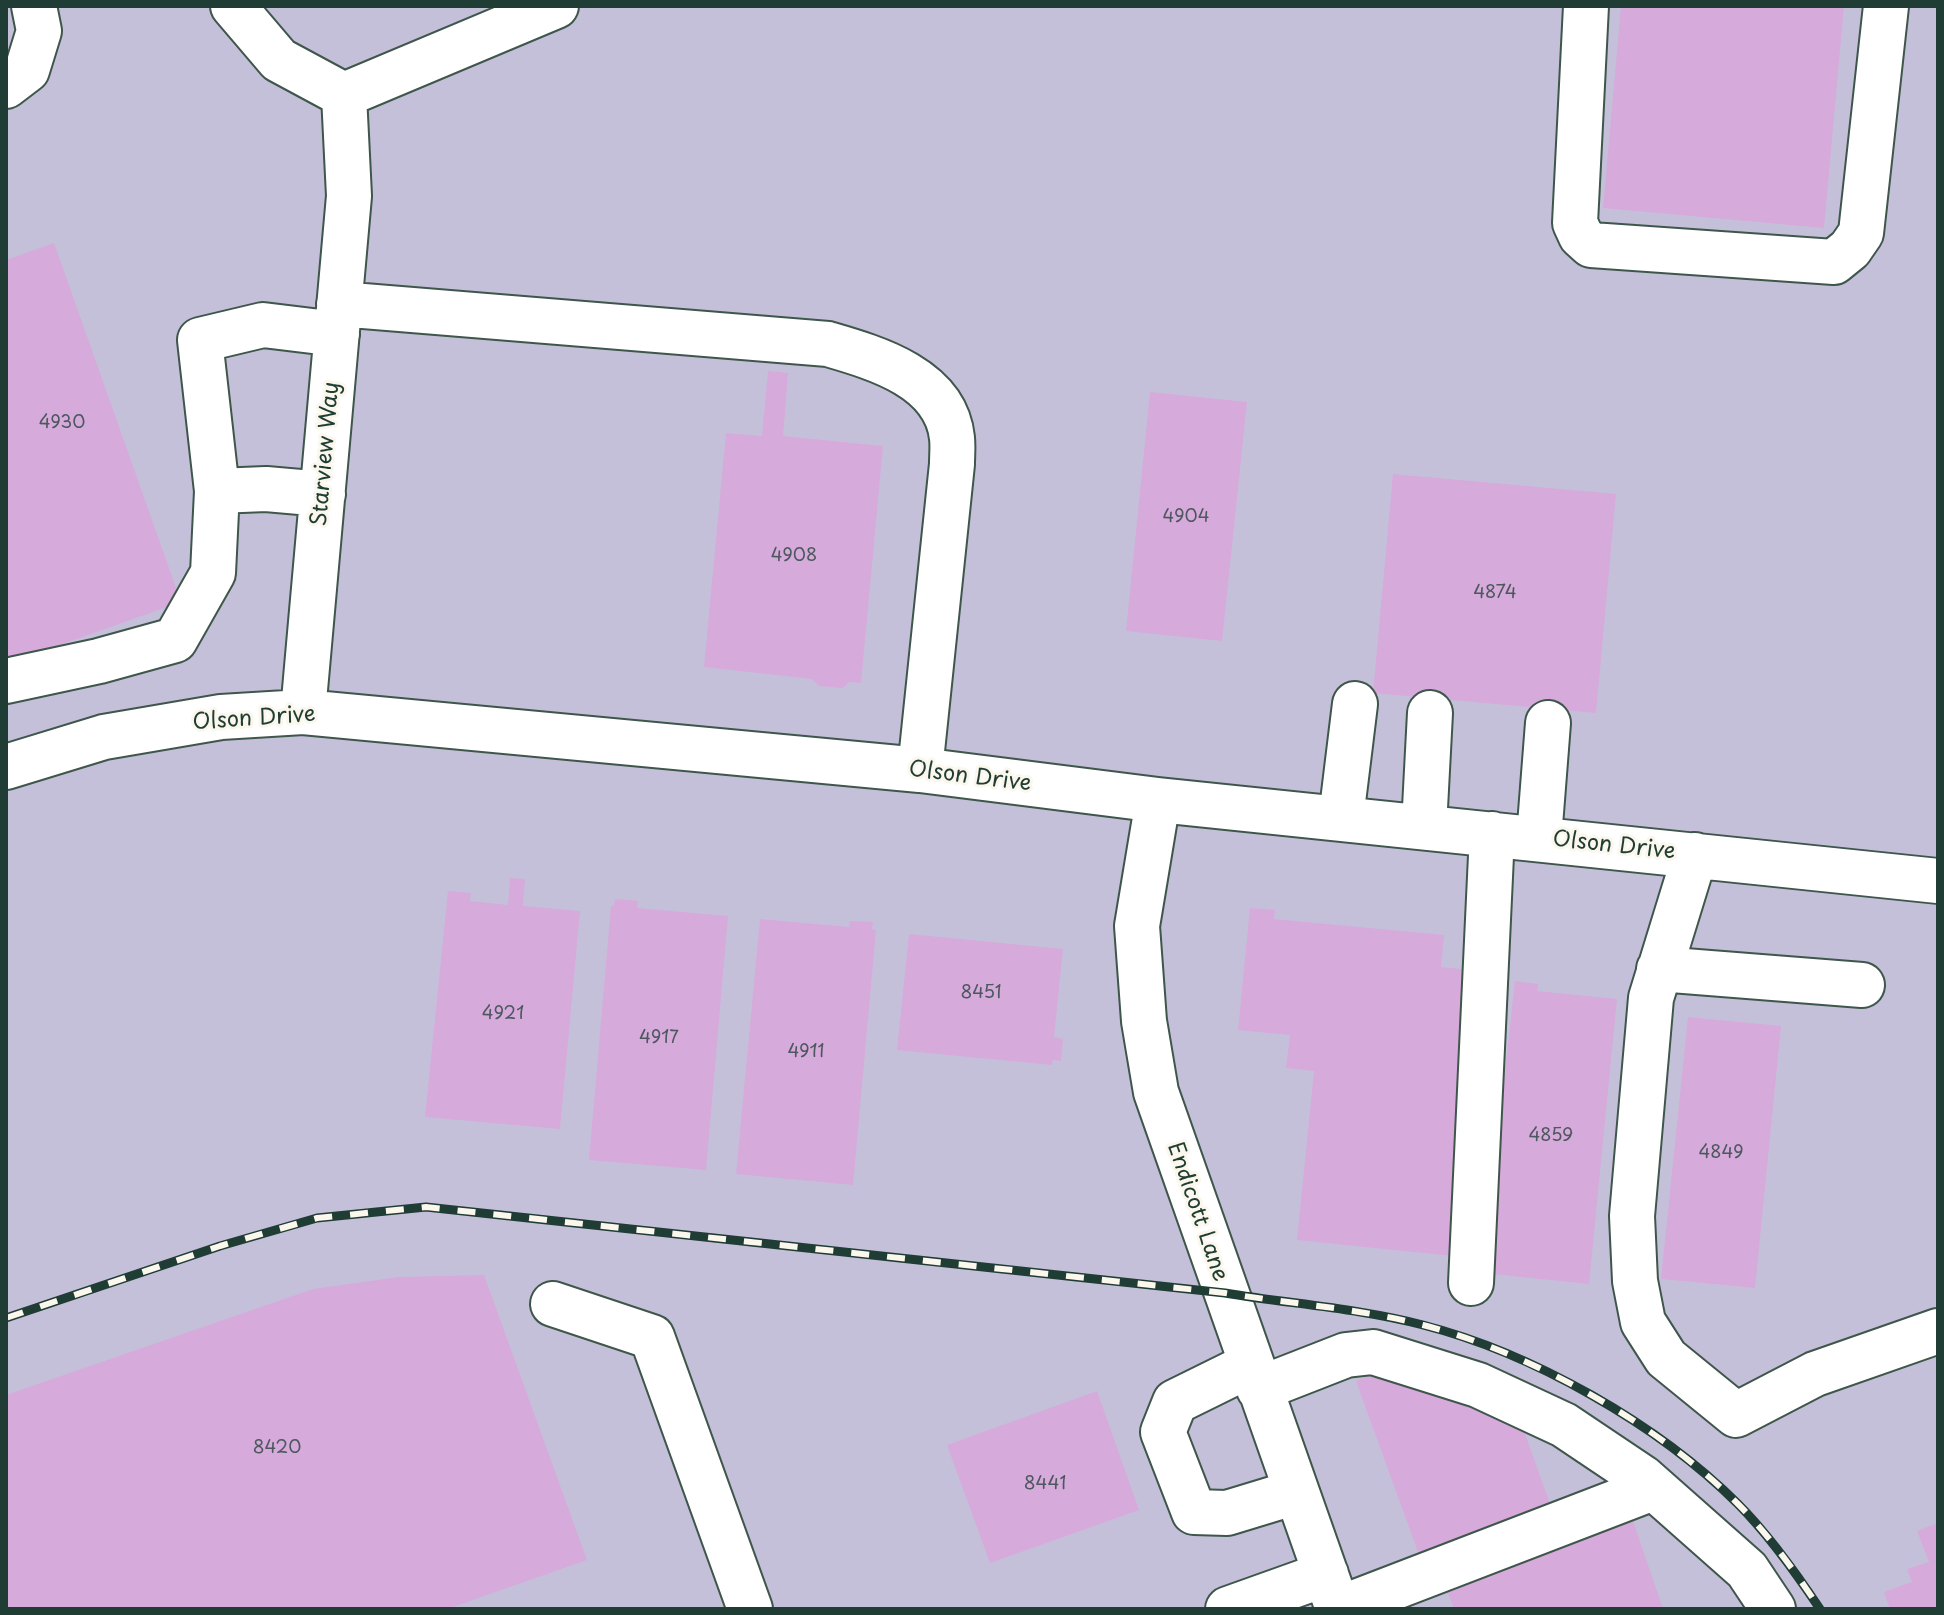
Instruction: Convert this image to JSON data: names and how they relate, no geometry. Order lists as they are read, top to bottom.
{
  "streets": {
    "street": ["Starview Way", "Olson Drive", "Endicott Lane"]
  },
  "crossings": [
    ["Starview Way", "Olson Drive"],
    ["Olson Drive", "Endicott Lane"]
  ],
  "house_numbers": [
    "4930",
    "4904",
    "4908",
    "4874",
    "8451",
    "4921",
    "4917",
    "4911",
    "4859",
    "4849",
    "8420",
    "8441"
  ]
}
